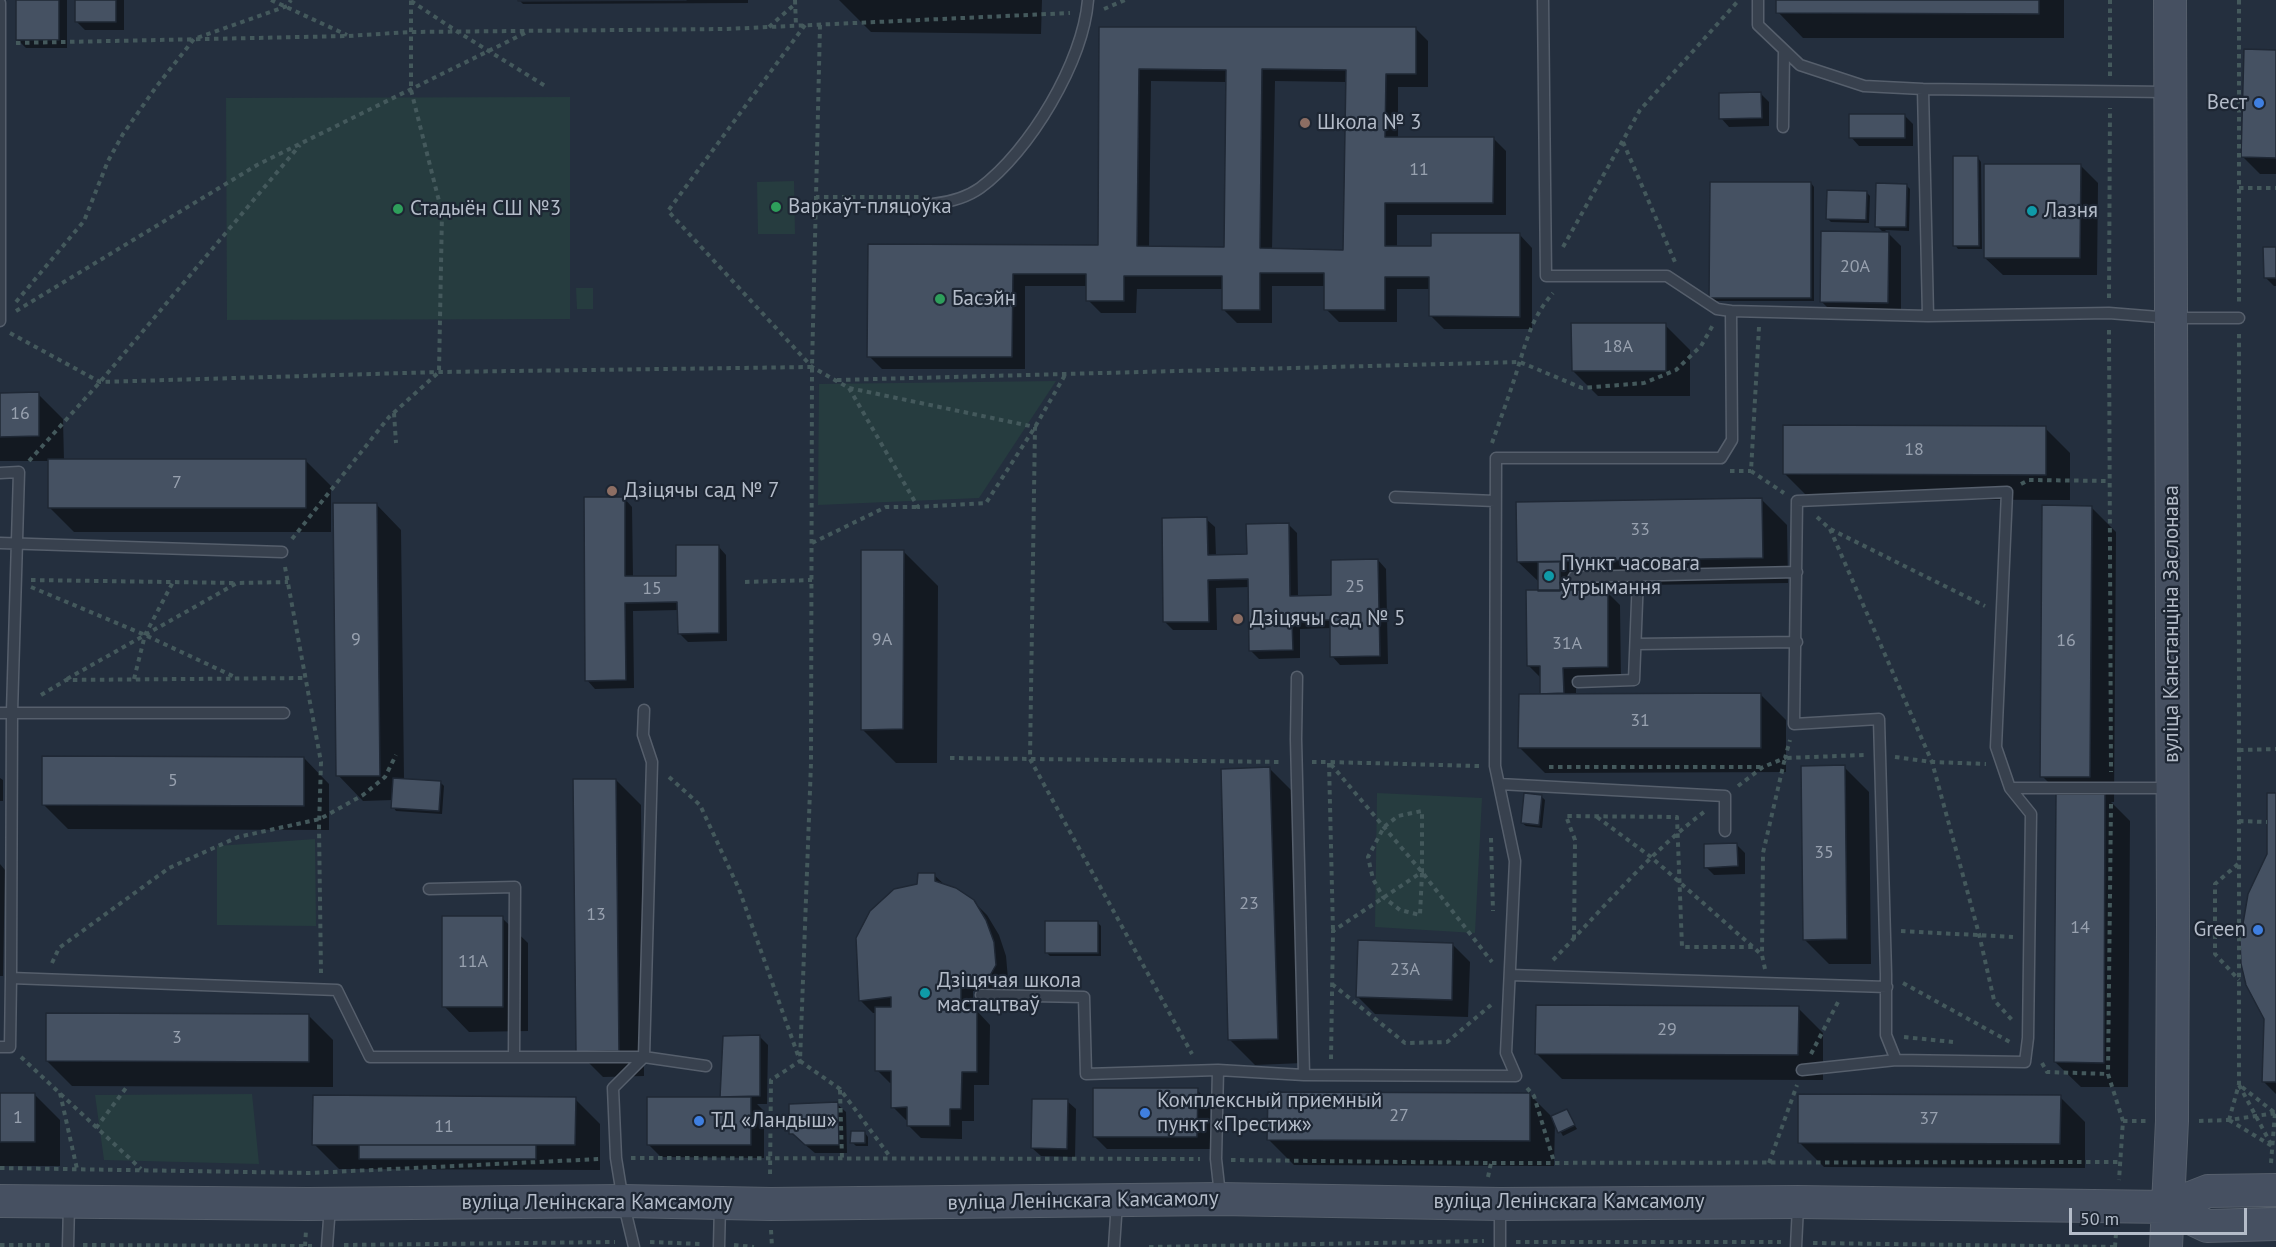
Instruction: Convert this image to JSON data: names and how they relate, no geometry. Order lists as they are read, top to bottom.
{
  "streets": {
    "main road": ["вуліца Канстанціна Заслонава", "вуліца Ленінскага Камсамолу"]
  },
  "crossings": [
    ["вуліца Канстанціна Заслонава", "вуліца Ленінскага Камсамолу"]
  ],
  "places": [
    "Вест",
    "Школа № 3",
    "Варкаўт-пляцоўка",
    "Стадыён СШ №3",
    "Лазня",
    "Басэйн",
    "Дзіцячы сад № 7",
    "Пункт часовага ўтрымання",
    "Дзіцячы сад № 5",
    "Green",
    "Дзіцячая школа мастацтваў",
    "Комплексный приемный пункт «Престиж»",
    "ТД «Ландыш»"
  ],
  "house_numbers": [
    "11",
    "20А",
    "18А",
    "16",
    "18",
    "7",
    "33",
    "25",
    "15",
    "9",
    "9А",
    "16",
    "31А",
    "31",
    "5",
    "35",
    "23",
    "13",
    "14",
    "11А",
    "23А",
    "29",
    "3",
    "27",
    "1",
    "37",
    "11"
  ],
  "scale_bar": "50 m"
}
